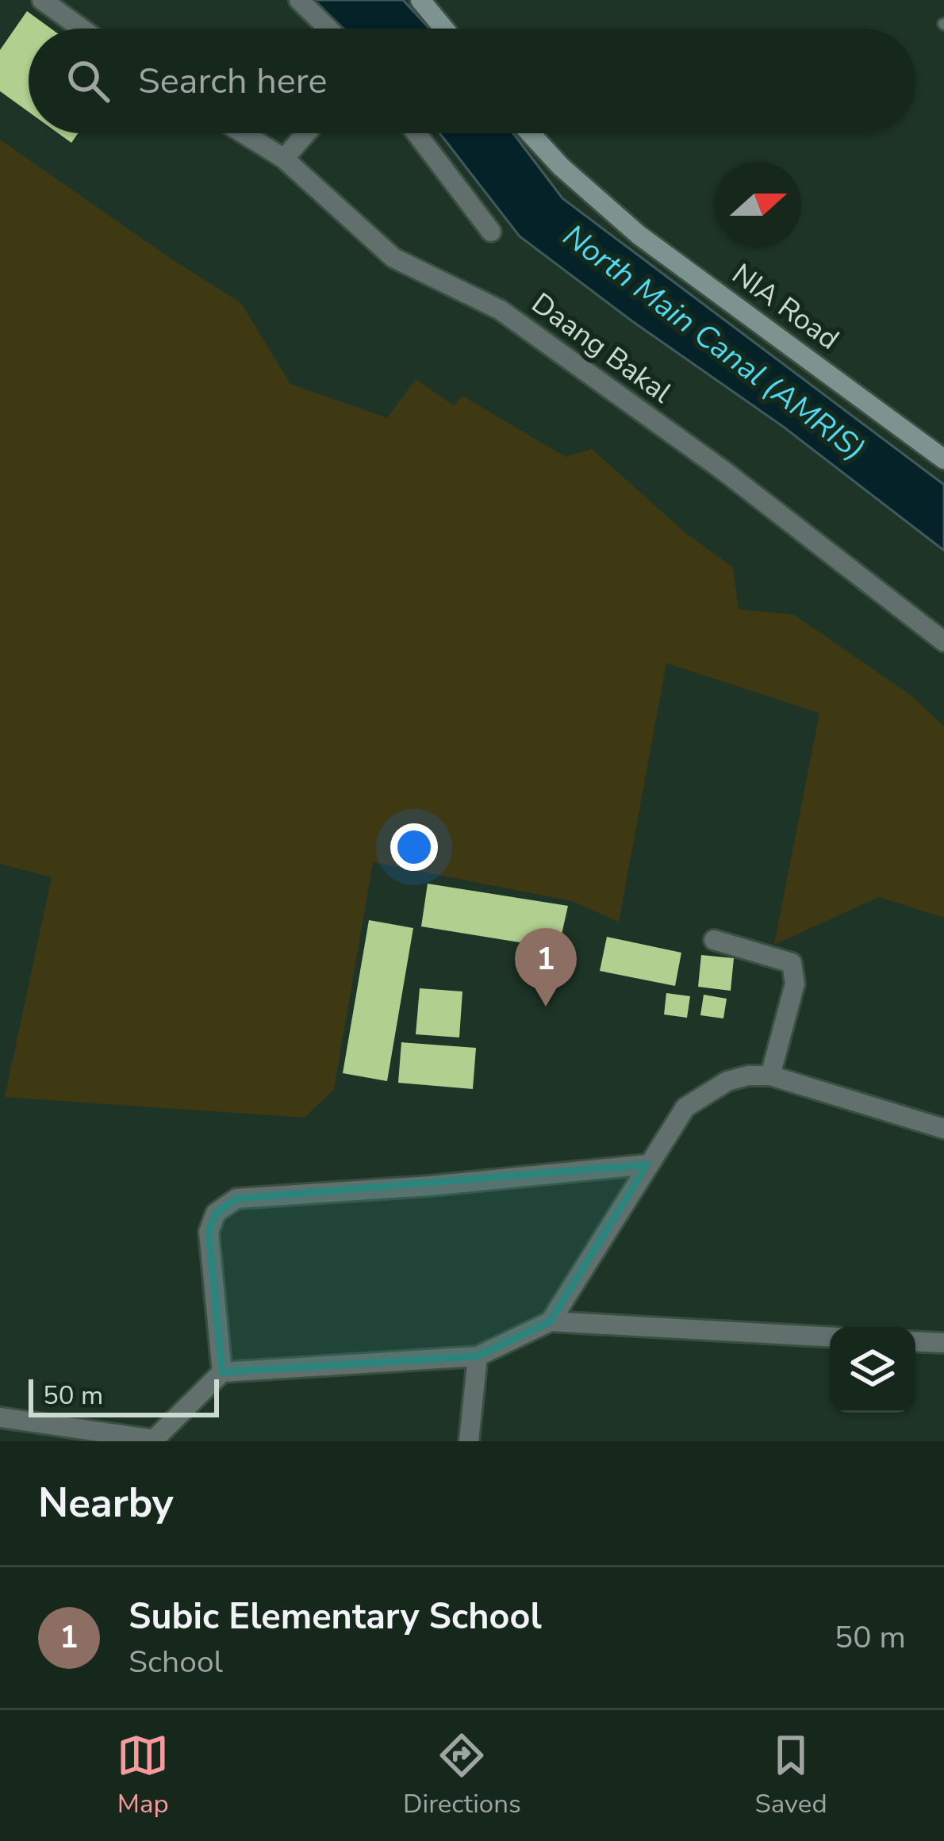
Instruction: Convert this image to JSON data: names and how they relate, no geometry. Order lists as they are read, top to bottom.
{
  "streets": {
    "street": ["NIA Road", "Daang Bakal"]
  },
  "water": ["North Main Canal (AMRIS)"],
  "scale_bar": "50 m",
  "north": "right",
  "page": {
    "search": "Search here",
    "pins": "1",
    "scale": "50 m",
    "heading": "Nearby",
    "list": [
      {
        "mark": "1",
        "name": "Subic Elementary School",
        "note": "School",
        "value": "50 m"
      }
    ],
    "nav": ["Map", "Directions", "Saved"]
  }
}
